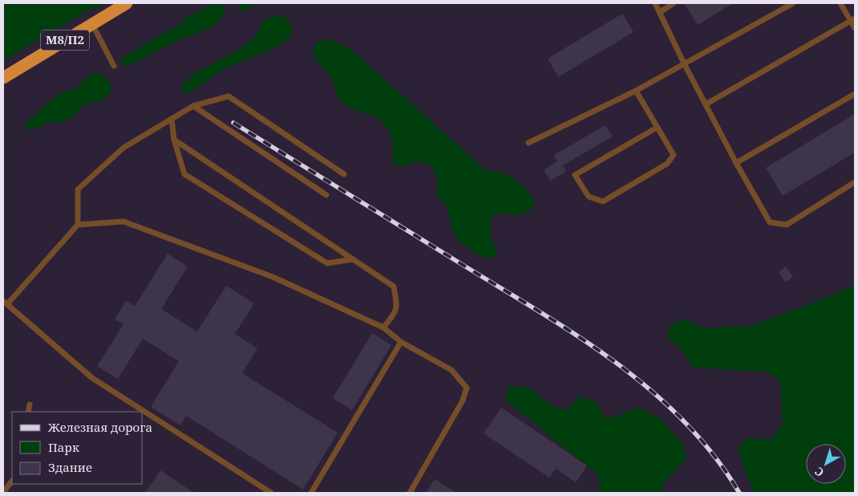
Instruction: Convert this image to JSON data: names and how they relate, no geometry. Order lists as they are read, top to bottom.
{
  "streets": {
    "highway": ["М8/П2"]
  },
  "legend": ["Железная дорога", "Парк", "Здание"],
  "north": "bottom left"
}
